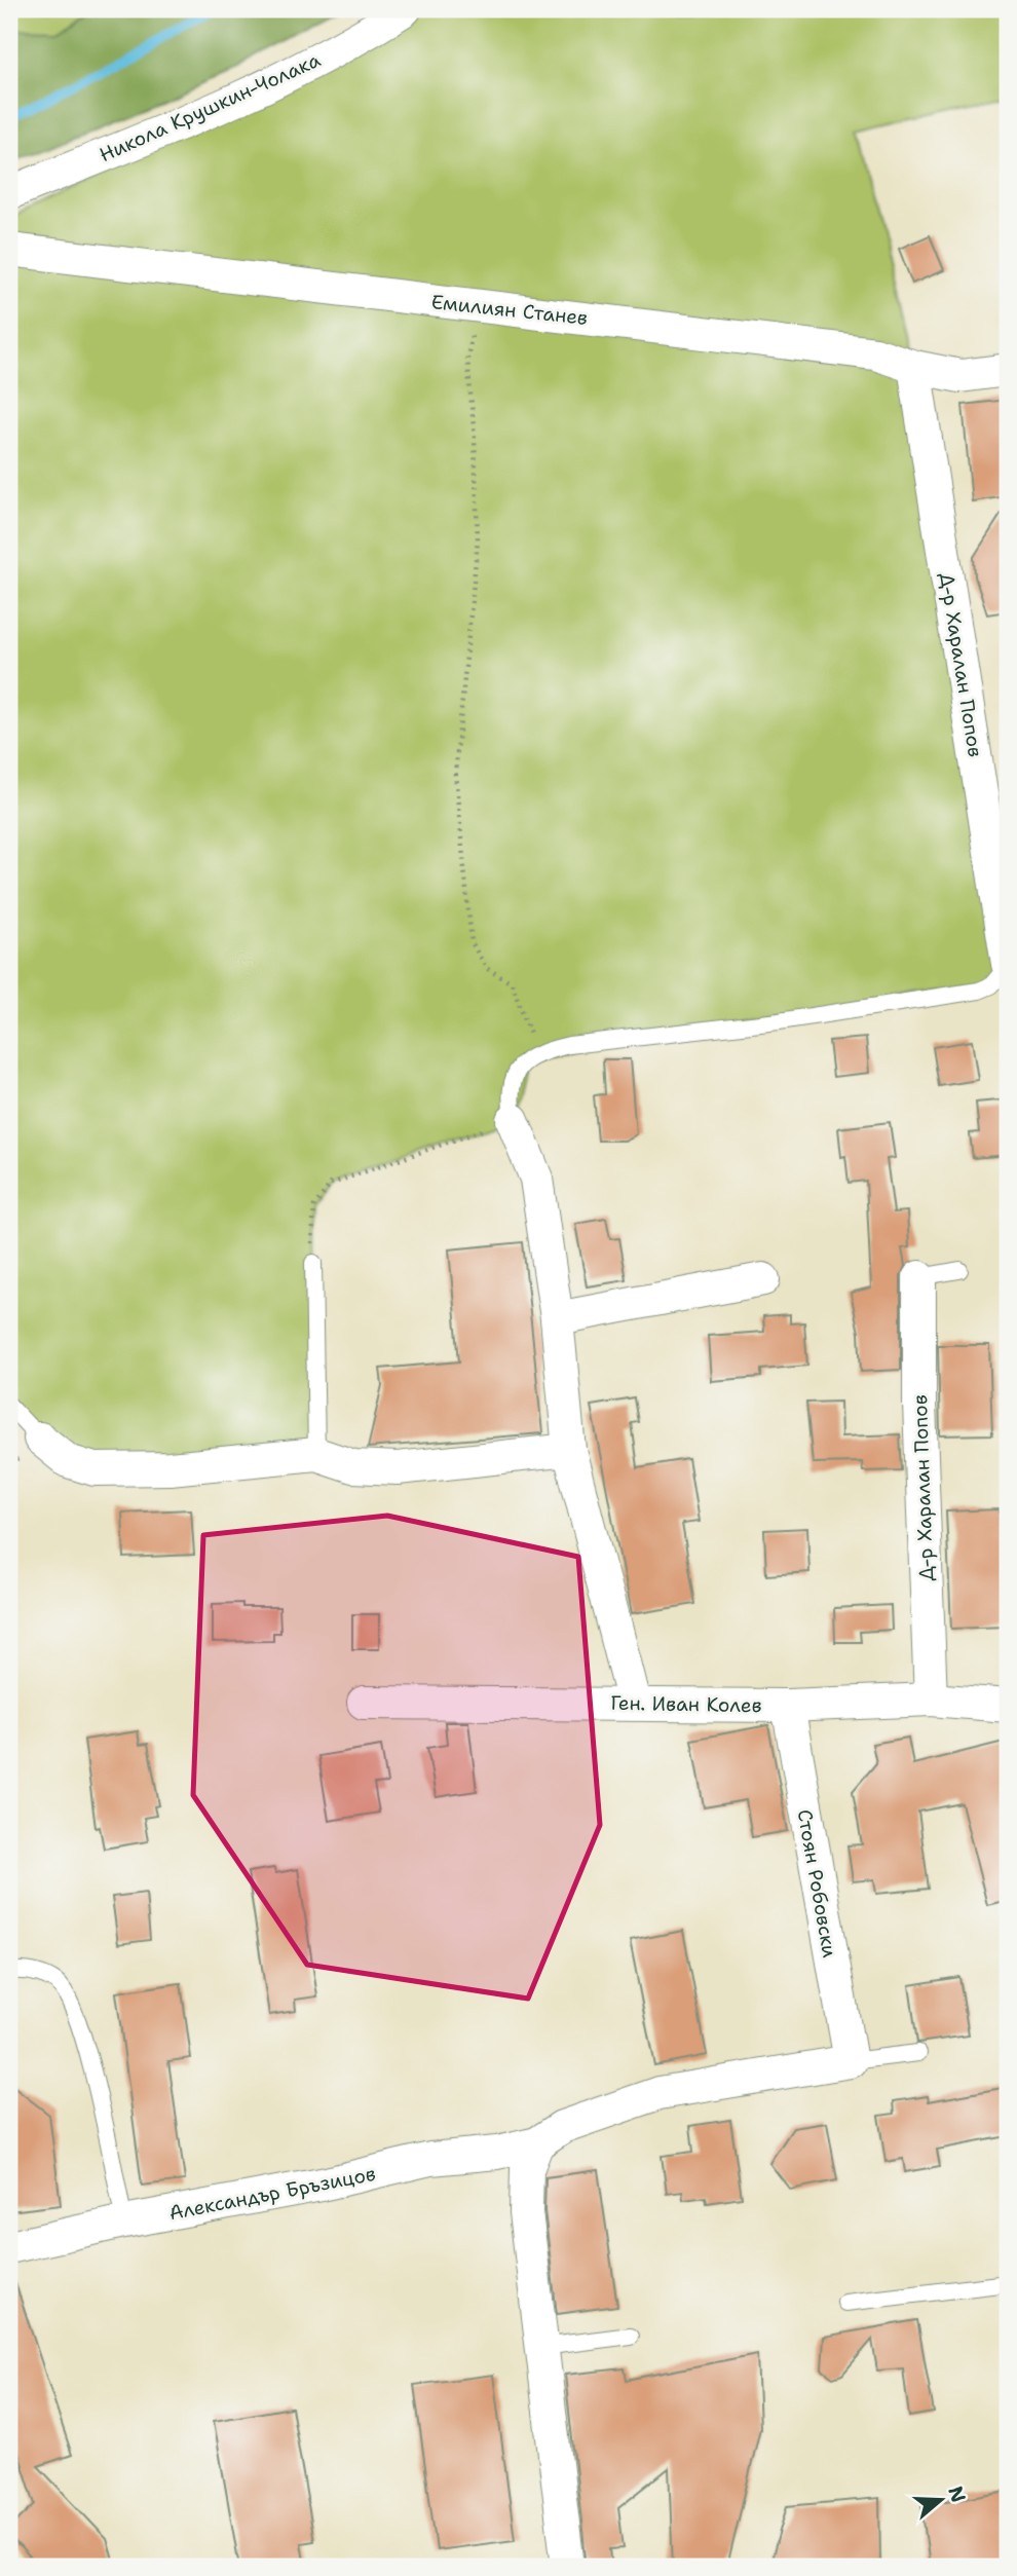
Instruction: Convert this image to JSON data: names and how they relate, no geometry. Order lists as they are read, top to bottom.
{
  "streets": {
    "street": [
      "Никола Крушкин-Чолака",
      "Емилиян Станев",
      "Д-р Харалан Попов",
      "Ген. Иван Колев",
      "Стоян Робовски",
      "Александър Бръзицов"
    ]
  },
  "crossings": [
    ["Емилиян Станев", "Д-р Харалан Попов"],
    ["Д-р Харалан Попов", "Ген. Иван Колев"],
    ["Ген. Иван Колев", "Стоян Робовски"],
    ["Стоян Робовски", "Александър Бръзицов"]
  ],
  "north": "right"
}
